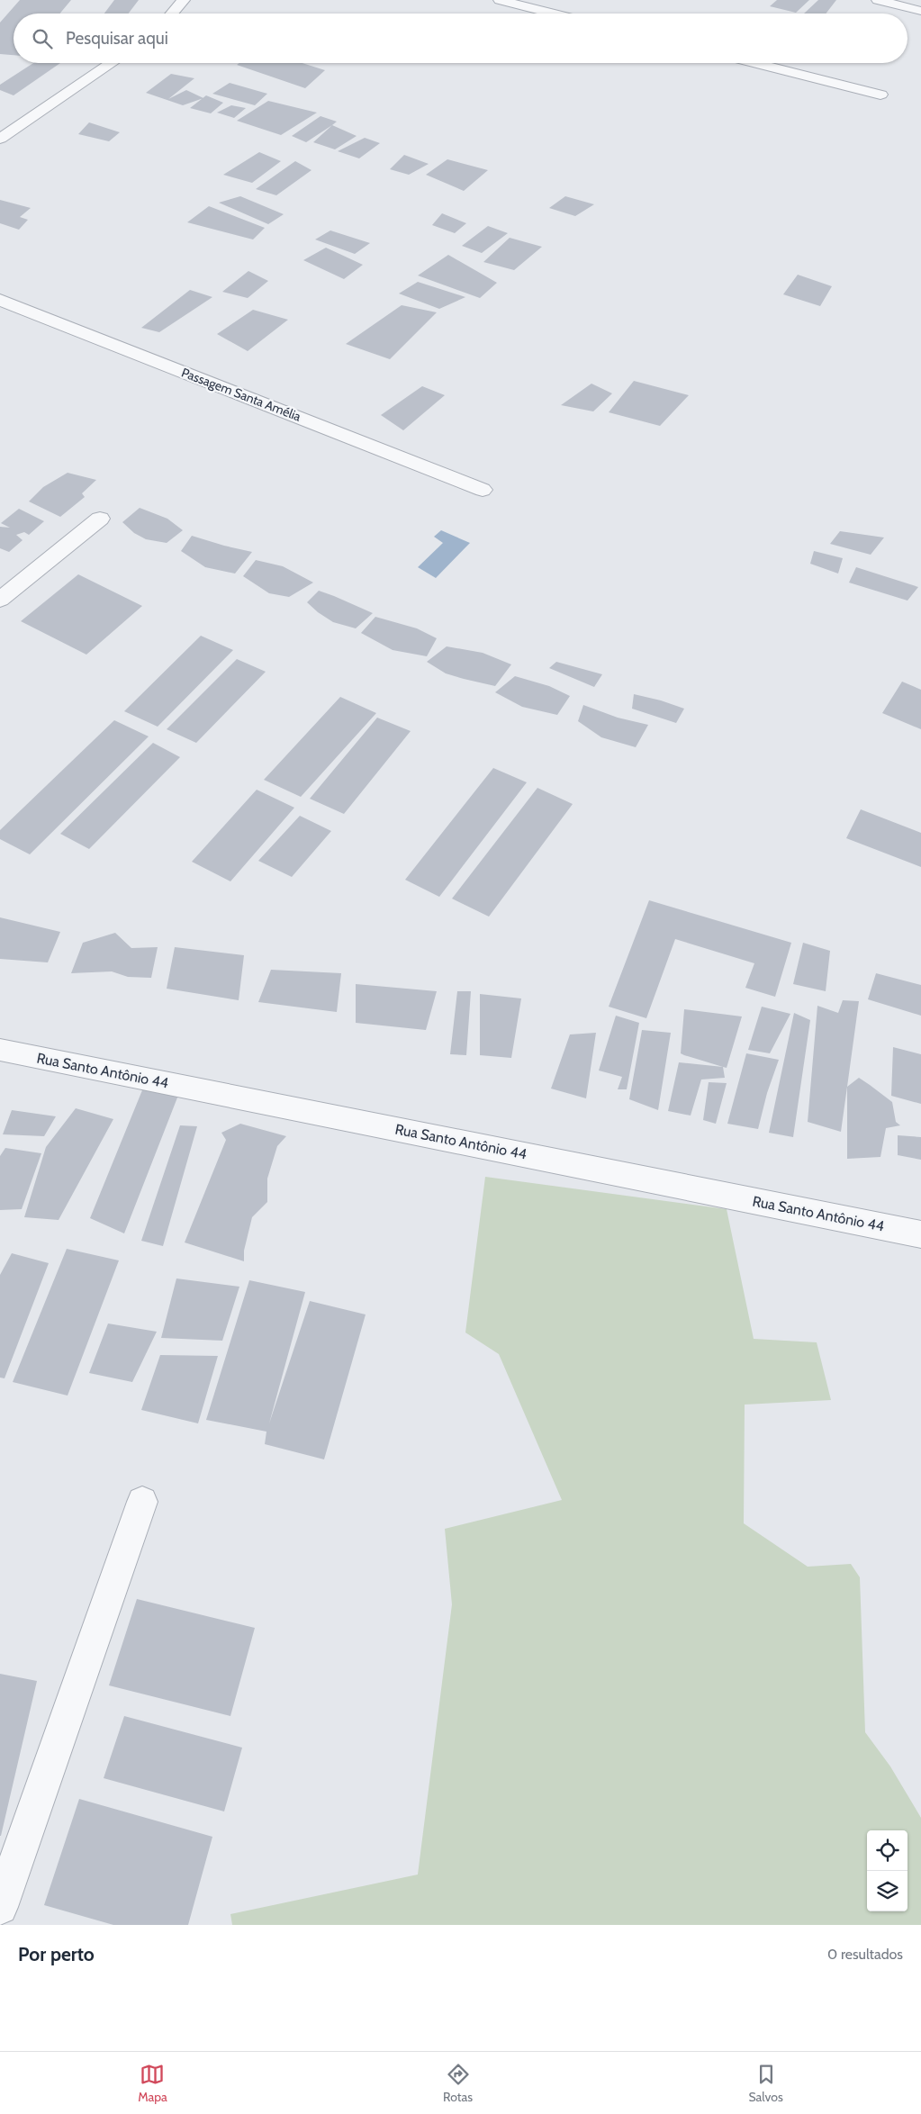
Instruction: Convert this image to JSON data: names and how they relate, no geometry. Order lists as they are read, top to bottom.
{
  "streets": {
    "street": ["Passagem Santa Amélia", "Rua Santo Antônio 44"]
  },
  "page": {
    "search": "Pesquisar aqui",
    "heading": ["Por perto", "0 resultados"],
    "nav": ["Mapa", "Rotas", "Salvos"]
  }
}
